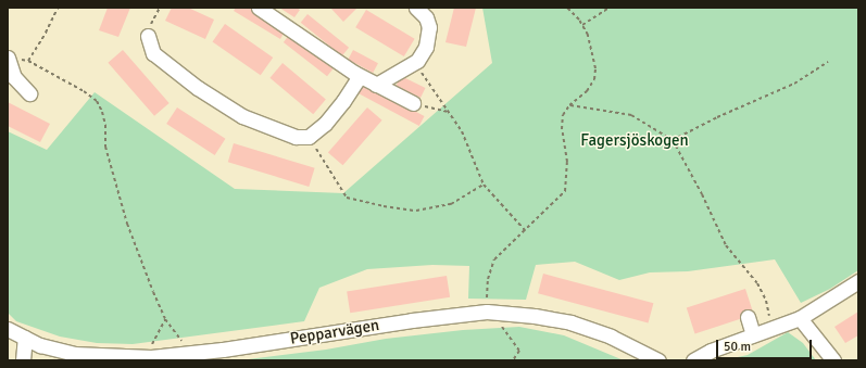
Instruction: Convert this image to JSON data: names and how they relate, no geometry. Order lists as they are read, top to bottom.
{
  "streets": {
    "street": ["Pepparvägen"]
  },
  "parks": ["Fagersjöskogen"],
  "scale_bar": "50 m"
}
